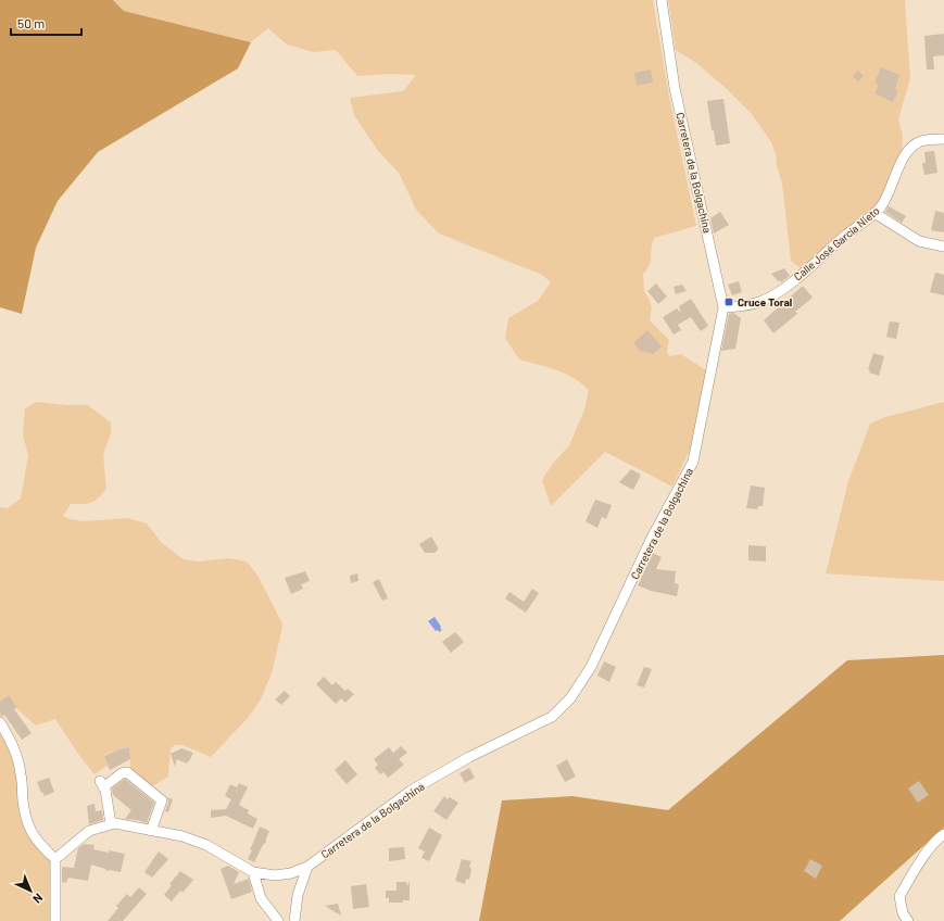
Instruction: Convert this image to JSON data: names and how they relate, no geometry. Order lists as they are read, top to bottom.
{
  "streets": {
    "street": ["Carretera de la Bolgachina", "Calle José García Nieto"]
  },
  "crossings": [
    ["Carretera de la Bolgachina", "Calle José García Nieto"]
  ],
  "places": {
    "transit": ["Cruce Toral"]
  },
  "scale_bar": "50 m",
  "north": "bottom right"
}
